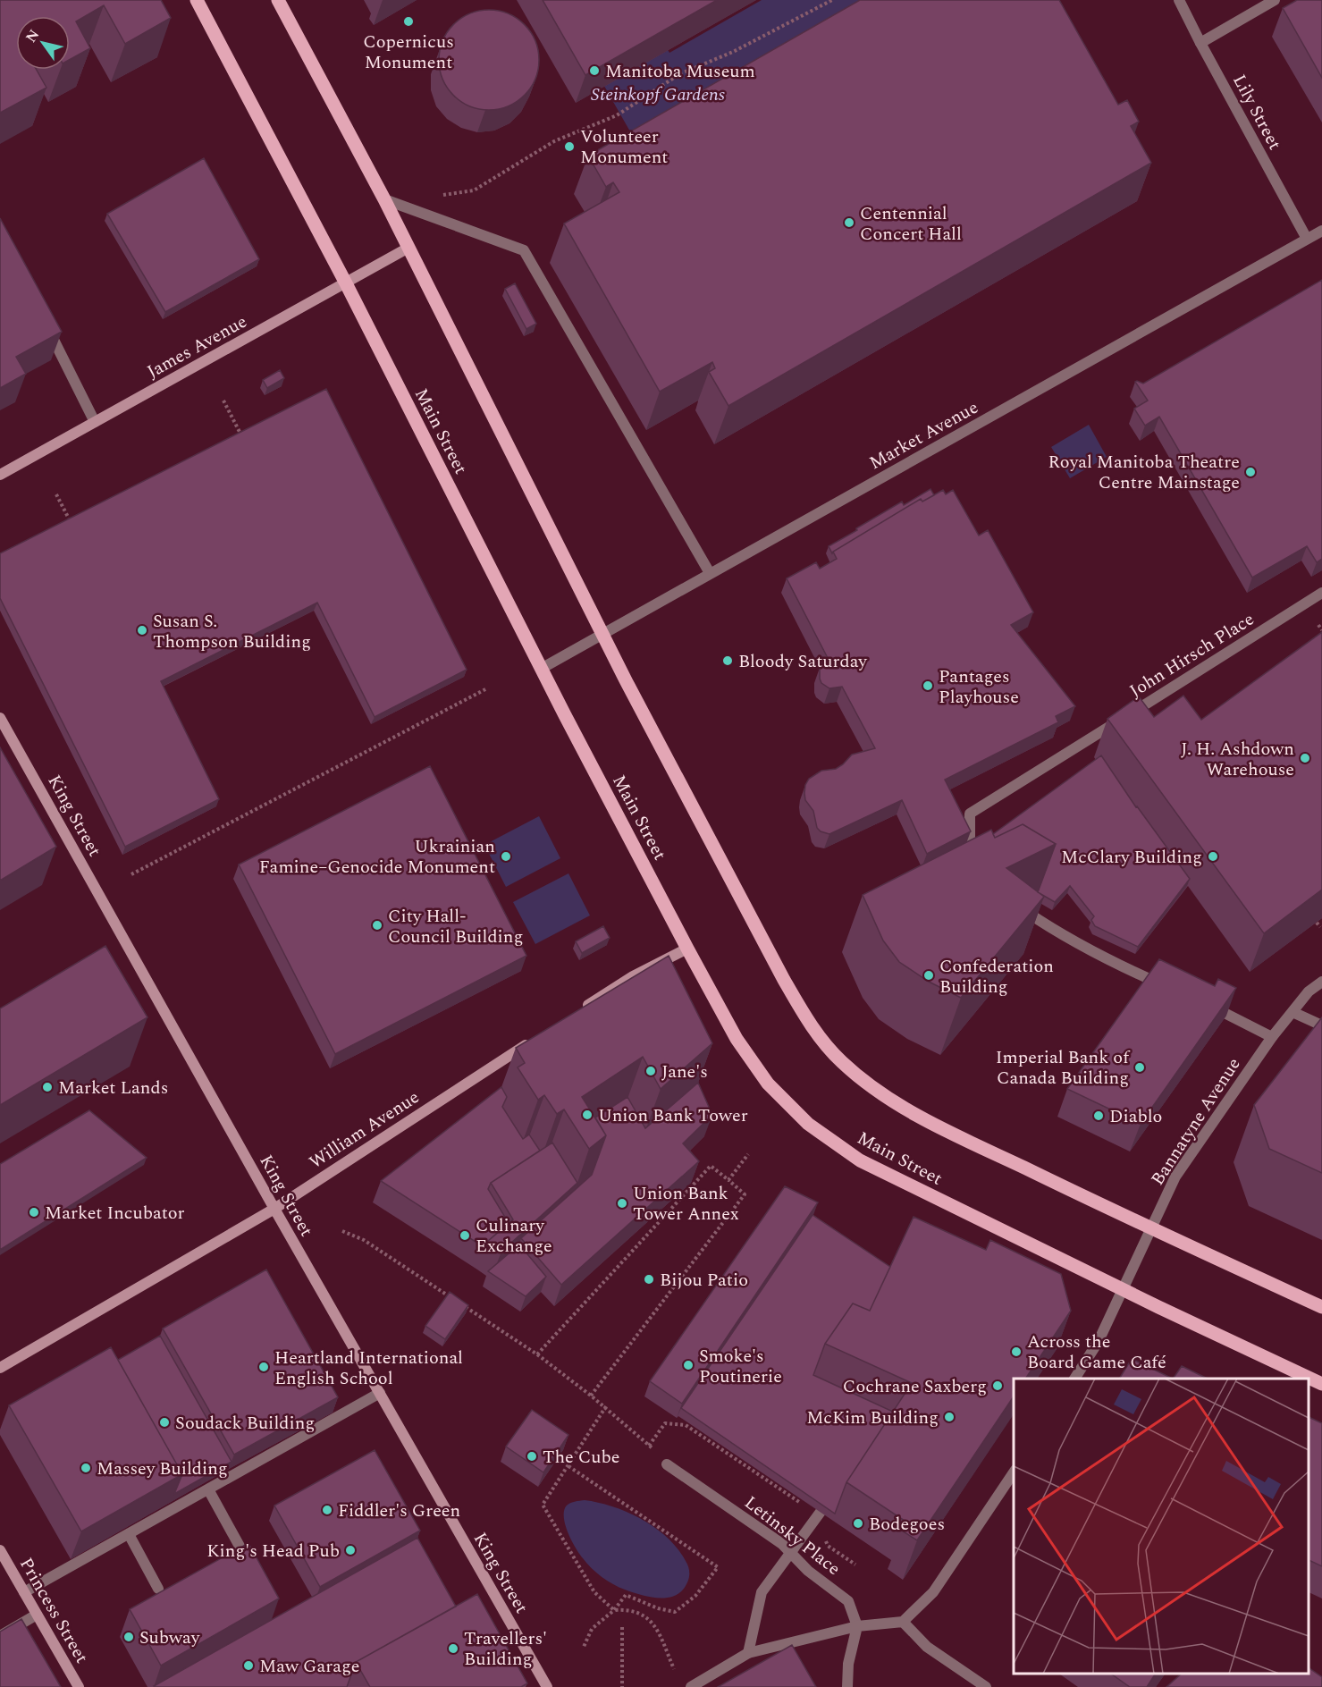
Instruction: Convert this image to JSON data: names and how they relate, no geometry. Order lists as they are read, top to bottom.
{
  "streets": {
    "main road": [
      "James Avenue",
      "Main Street",
      "King Street",
      "William Avenue",
      "Princess Street"
    ],
    "street": [
      "Lily Street",
      "Market Avenue",
      "John Hirsch Place",
      "Bannatyne Avenue",
      "Letinsky Place"
    ]
  },
  "crossings": [
    ["Lily Street", "Market Avenue"],
    ["James Avenue", "Main Street"],
    ["Main Street", "Market Avenue"],
    ["Main Street", "Bannatyne Avenue"],
    ["King Street", "William Avenue"]
  ],
  "parks": ["Steinkopf Gardens"],
  "places": [
    "Copernicus Monument",
    "Manitoba Museum",
    "Volunteer Monument",
    "Centennial Concert Hall",
    "Royal Manitoba Theatre Centre Mainstage",
    "Susan S. Thompson Building",
    "Bloody Saturday",
    "Pantages Playhouse",
    "J. H. Ashdown Warehouse",
    "Ukrainian Famine–Genocide Monument",
    "McClary Building",
    "City Hall- Council Building",
    "Confederation Building",
    "Imperial Bank of Canada Building",
    "Jane's",
    "Market Lands",
    "Union Bank Tower",
    "Diablo",
    "Union Bank Tower Annex",
    "Market Incubator",
    "Culinary Exchange",
    "Bijou Patio",
    "Across the Board Game Café",
    "Smoke's Poutinerie",
    "Heartland International English School",
    "Cochrane Saxberg",
    "McKim Building",
    "Soudack Building",
    "The Cube",
    "Massey Building",
    "Fiddler's Green",
    "Bodegoes",
    "King's Head Pub",
    "Subway",
    "Travellers' Building",
    "Maw Garage"
  ],
  "north": "top left"
}
